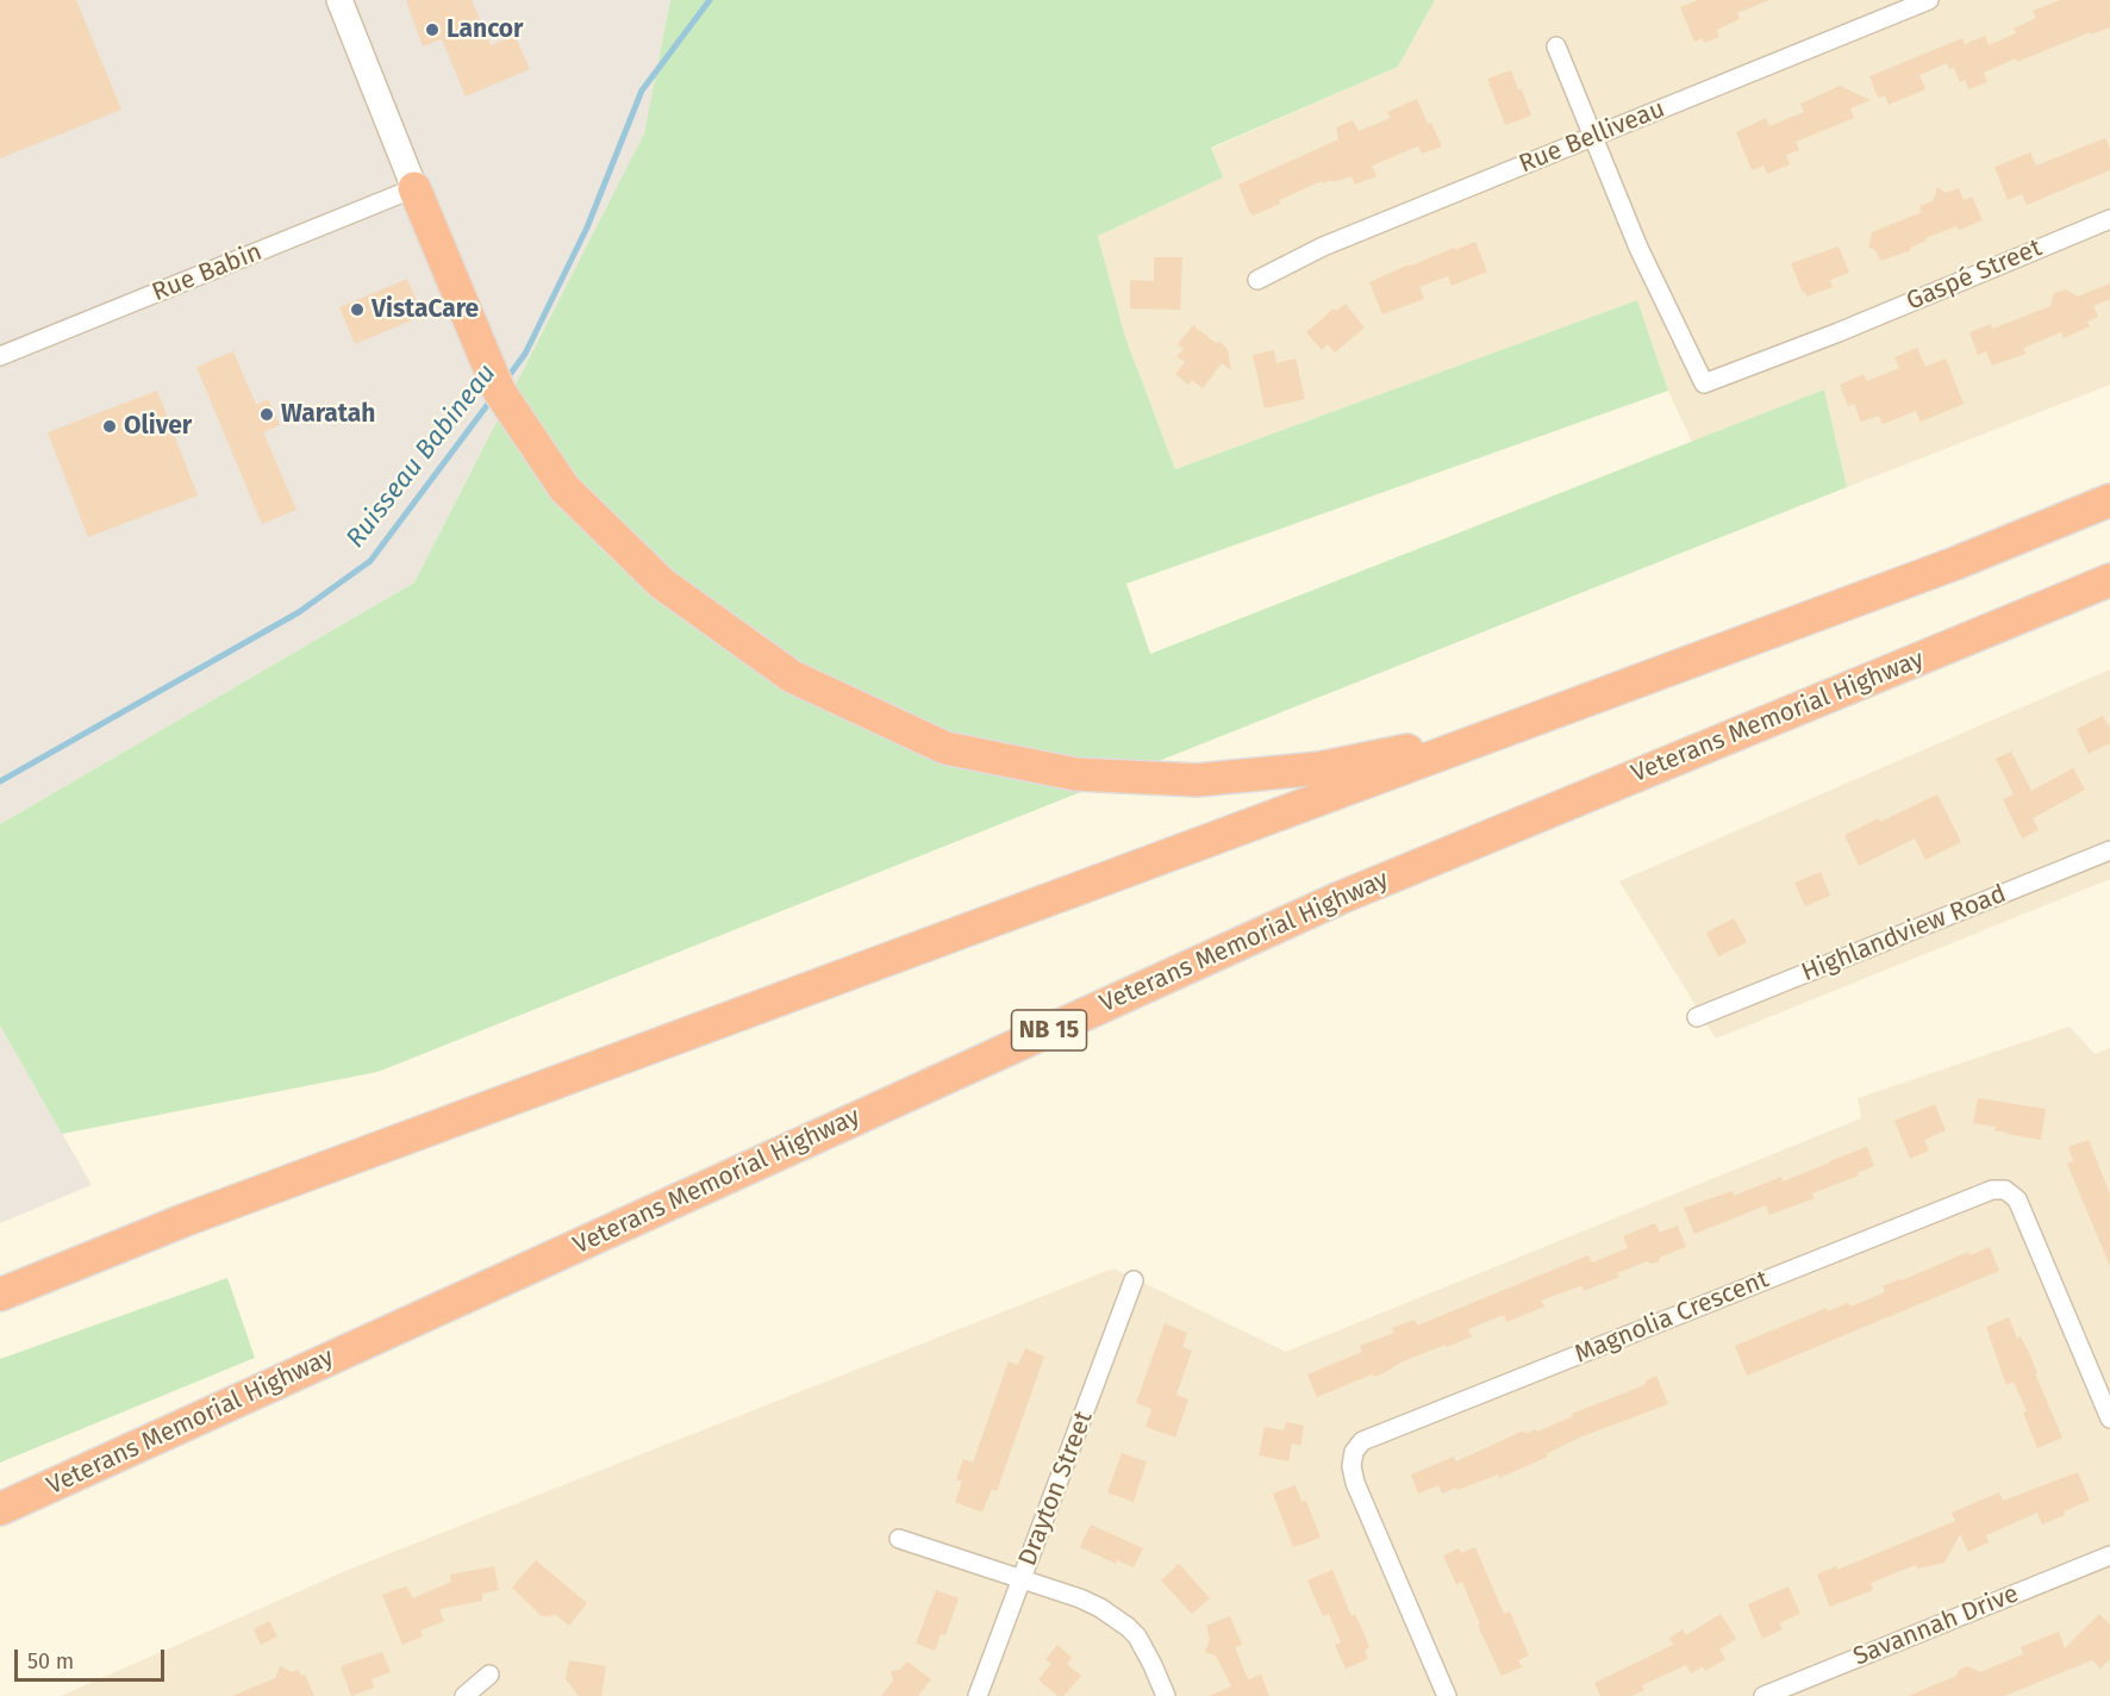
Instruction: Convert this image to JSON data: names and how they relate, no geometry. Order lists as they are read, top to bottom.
{
  "streets": {
    "highway": ["Veterans Memorial Highway", "NB 15"],
    "street": [
      "Rue Belliveau",
      "Rue Babin",
      "Gaspé Street",
      "Highlandview Road",
      "Magnolia Crescent",
      "Drayton Street",
      "Savannah Drive"
    ]
  },
  "crossings": [
    ["Rue Belliveau", "Gaspé Street"]
  ],
  "water": ["Ruisseau Babineau"],
  "places": [
    "Lancor",
    "VistaCare",
    "Waratah",
    "Oliver"
  ],
  "scale_bar": "50 m"
}
